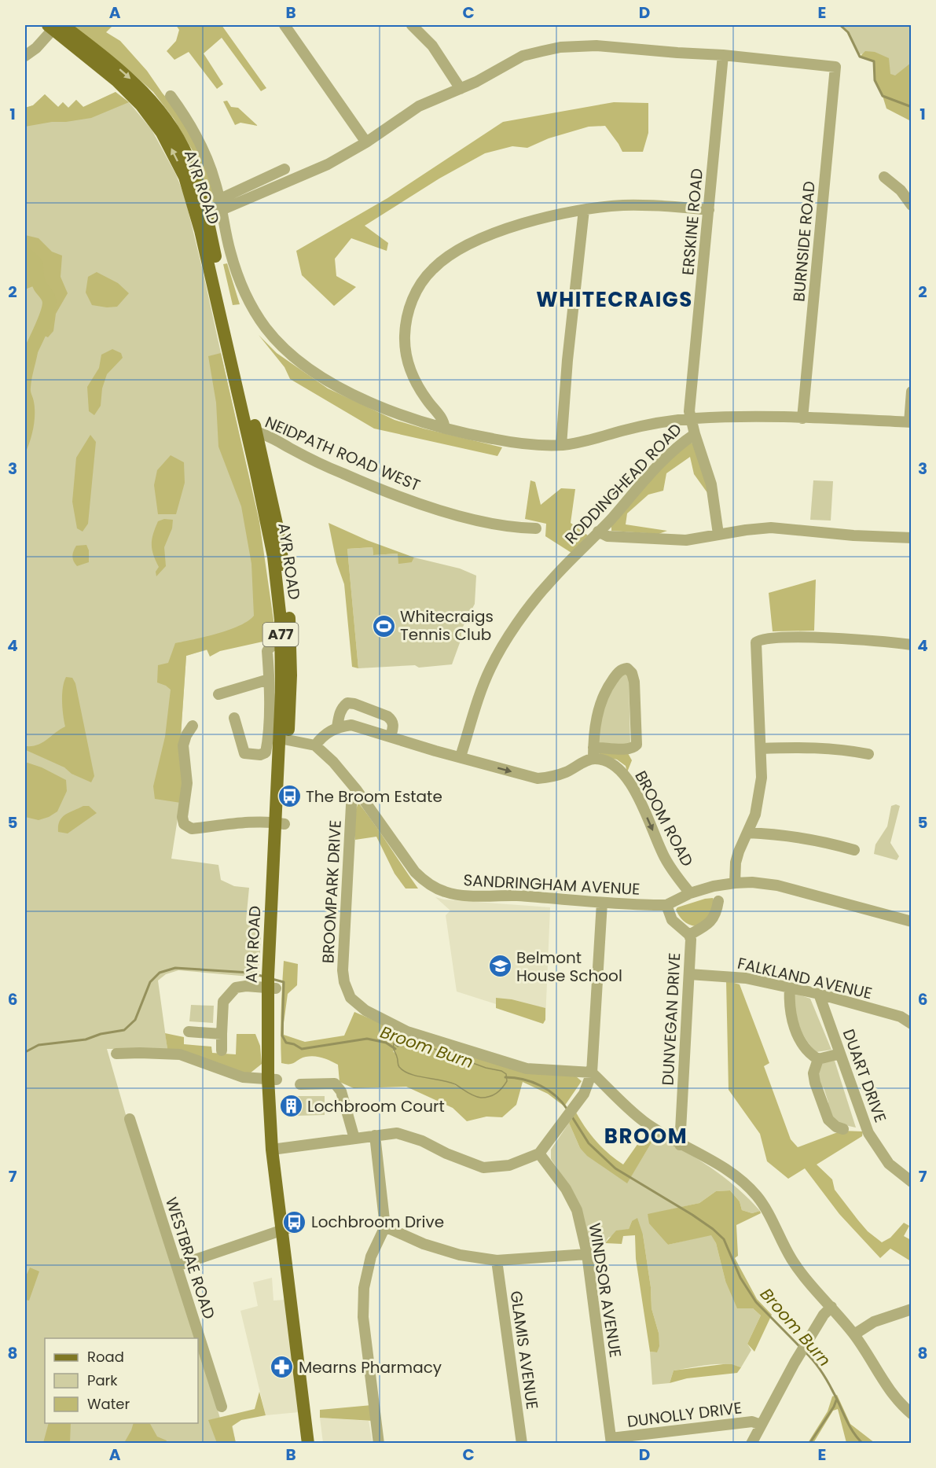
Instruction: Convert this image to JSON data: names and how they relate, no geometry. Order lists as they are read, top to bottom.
{
  "streets": {
    "main road": ["AYR ROAD", "A77"],
    "street": [
      "ERSKINE ROAD",
      "BURNSIDE ROAD",
      "NEIDPATH ROAD WEST",
      "RODDINGHEAD ROAD",
      "BROOM ROAD",
      "SANDRINGHAM AVENUE",
      "BROOMPARK DRIVE",
      "FALKLAND AVENUE",
      "DUNVEGAN DRIVE",
      "DUART DRIVE",
      "WESTBRAE ROAD",
      "WINDSOR AVENUE",
      "GLAMIS AVENUE",
      "DUNOLLY DRIVE"
    ]
  },
  "crossings": [
    ["AYR ROAD", "NEIDPATH ROAD WEST"],
    ["AYR ROAD", "SANDRINGHAM AVENUE"],
    ["ERSKINE ROAD", "BURNSIDE ROAD"],
    ["ERSKINE ROAD", "RODDINGHEAD ROAD"],
    ["BURNSIDE ROAD", "RODDINGHEAD ROAD"],
    ["BROOM ROAD", "SANDRINGHAM AVENUE"],
    ["SANDRINGHAM AVENUE", "BROOMPARK DRIVE"],
    ["SANDRINGHAM AVENUE", "DUNVEGAN DRIVE"],
    ["FALKLAND AVENUE", "DUNVEGAN DRIVE"],
    ["FALKLAND AVENUE", "DUART DRIVE"],
    ["WINDSOR AVENUE", "DUNOLLY DRIVE"]
  ],
  "one_way": ["BROOM ROAD"],
  "districts": ["WHITECRAIGS", "BROOM"],
  "water": ["Broom Burn"],
  "places": {
    "sports": ["Whitecraigs Tennis Club"],
    "bus stop": ["The Broom Estate", "Lochbroom Drive"],
    "school or university": ["Belmont House School"],
    "building": ["Lochbroom Court"],
    "pharmacy": ["Mearns Pharmacy"]
  },
  "legend": ["Road", "Park", "Water"],
  "grid": {
    "columns": [
      "A",
      "B",
      "C",
      "D",
      "E"
    ],
    "rows": [
      "1",
      "2",
      "3",
      "4",
      "5",
      "6",
      "7",
      "8"
    ]
  }
}
